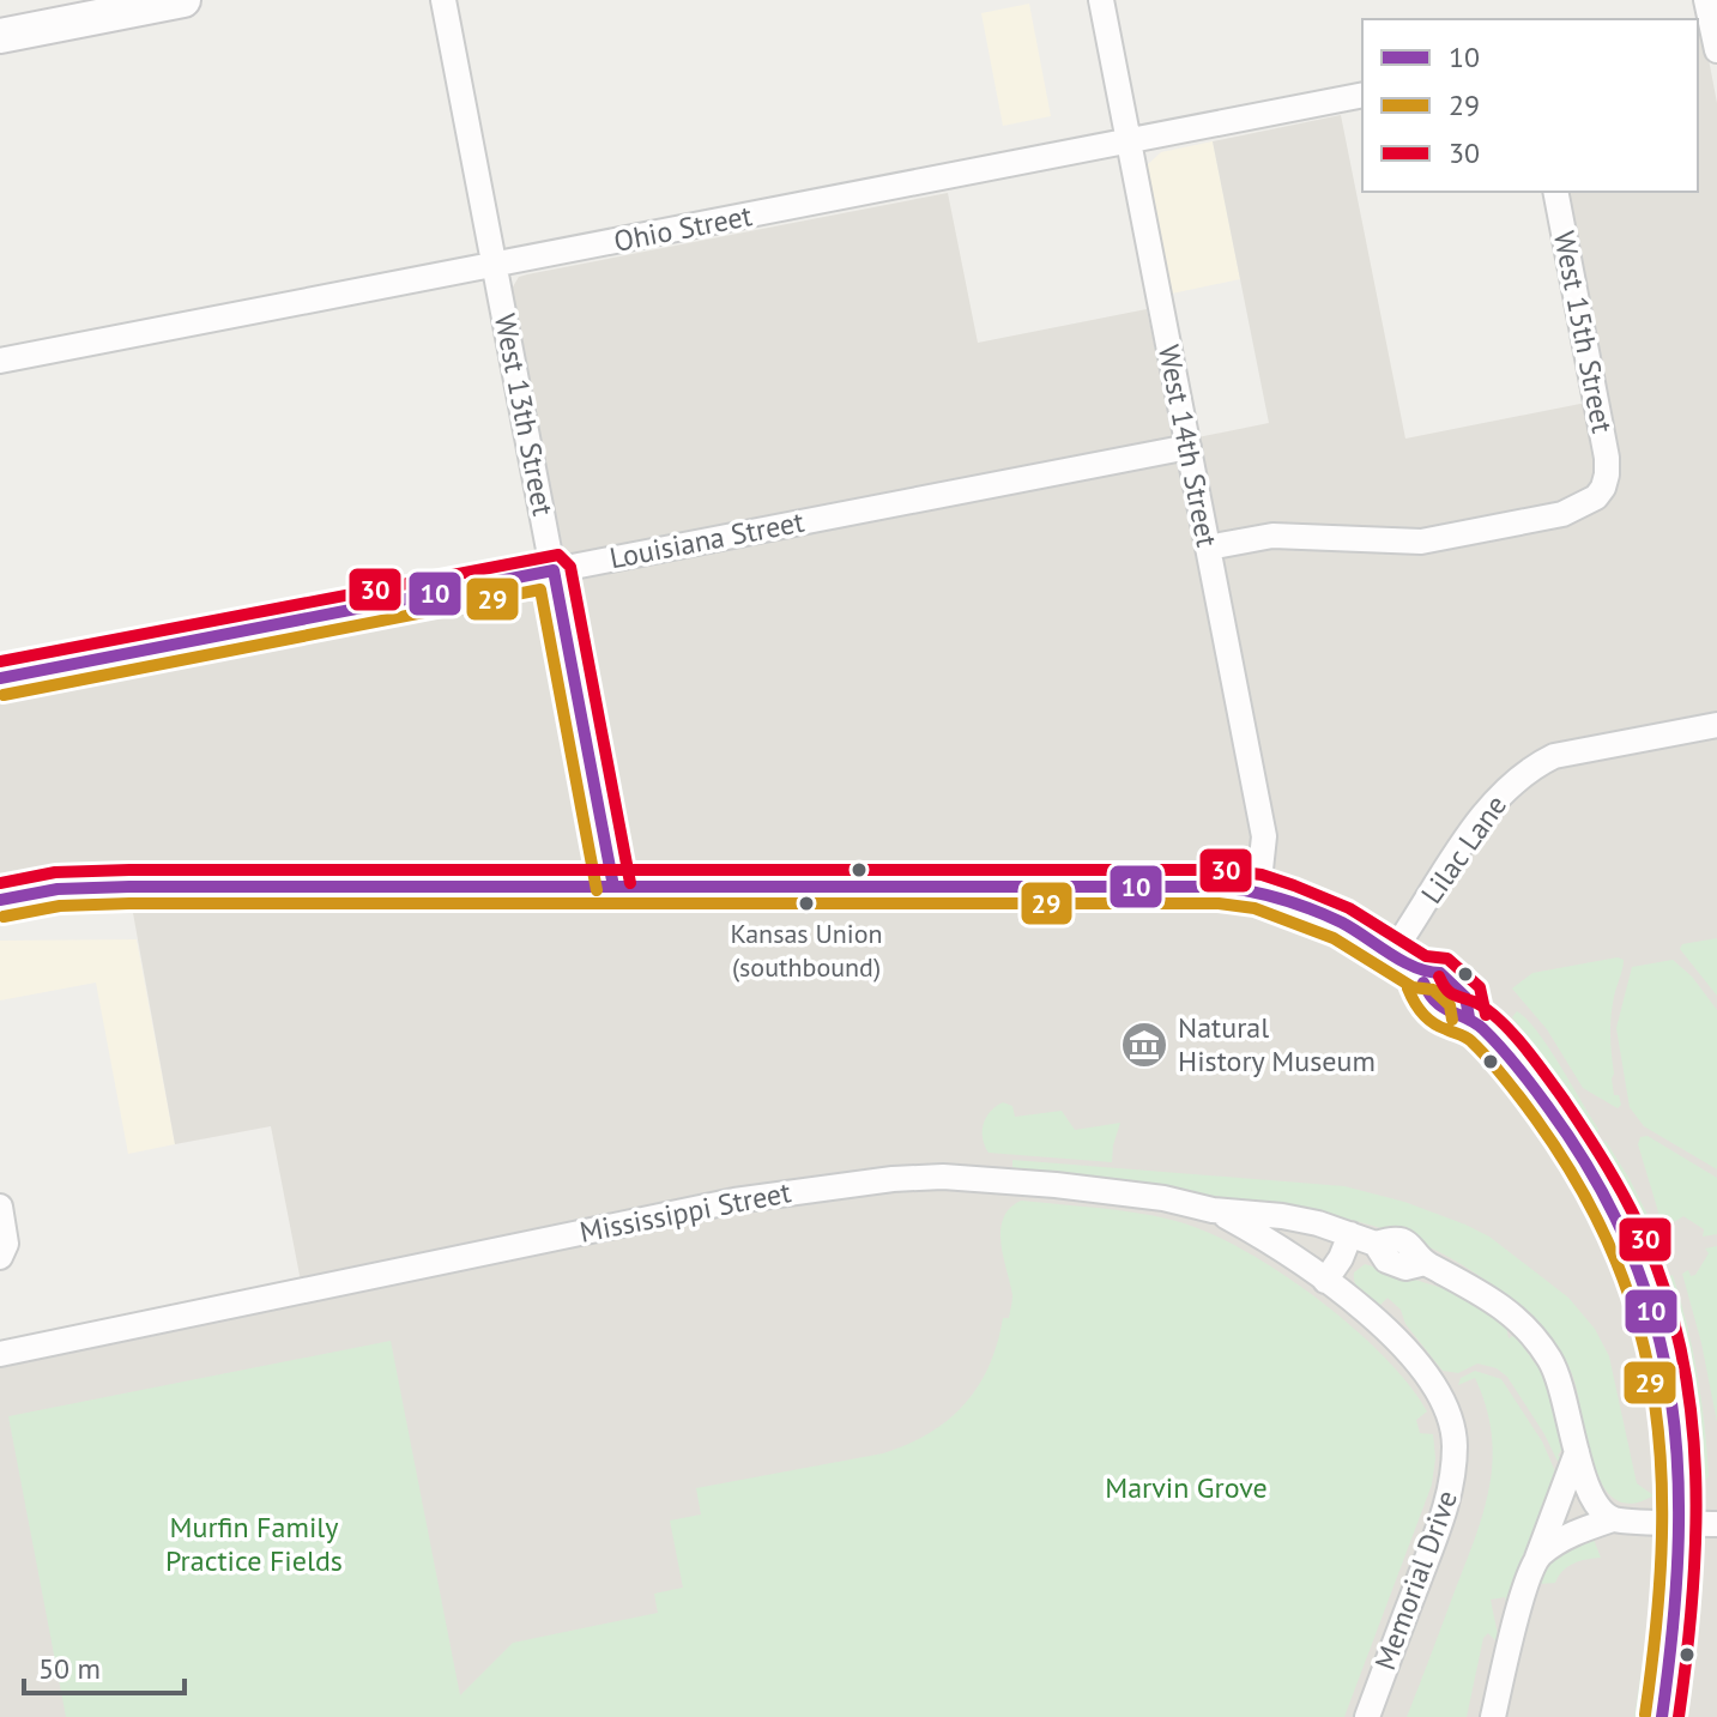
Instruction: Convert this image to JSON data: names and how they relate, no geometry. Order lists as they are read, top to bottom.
{
  "streets": {
    "street": [
      "Ohio Street",
      "West 15th Street",
      "West 13th Street",
      "West 14th Street",
      "Louisiana Street",
      "Lilac Lane",
      "Mississippi Street",
      "Memorial Drive"
    ]
  },
  "crossings": [
    ["Ohio Street", "West 13th Street"],
    ["Ohio Street", "West 14th Street"],
    ["West 15th Street", "West 14th Street"],
    ["West 13th Street", "Louisiana Street"],
    ["West 14th Street", "Louisiana Street"],
    ["Mississippi Street", "Memorial Drive"]
  ],
  "parks": ["Marvin Grove", "Murfin Family Practice Fields"],
  "places": {
    "other": ["Kansas Union (southbound)"],
    "museum": ["Natural History Museum"]
  },
  "lines": ["transit line 30", "transit line 10", "transit line 29"],
  "legend": ["10", "29", "30"],
  "scale_bar": "50 m"
}
